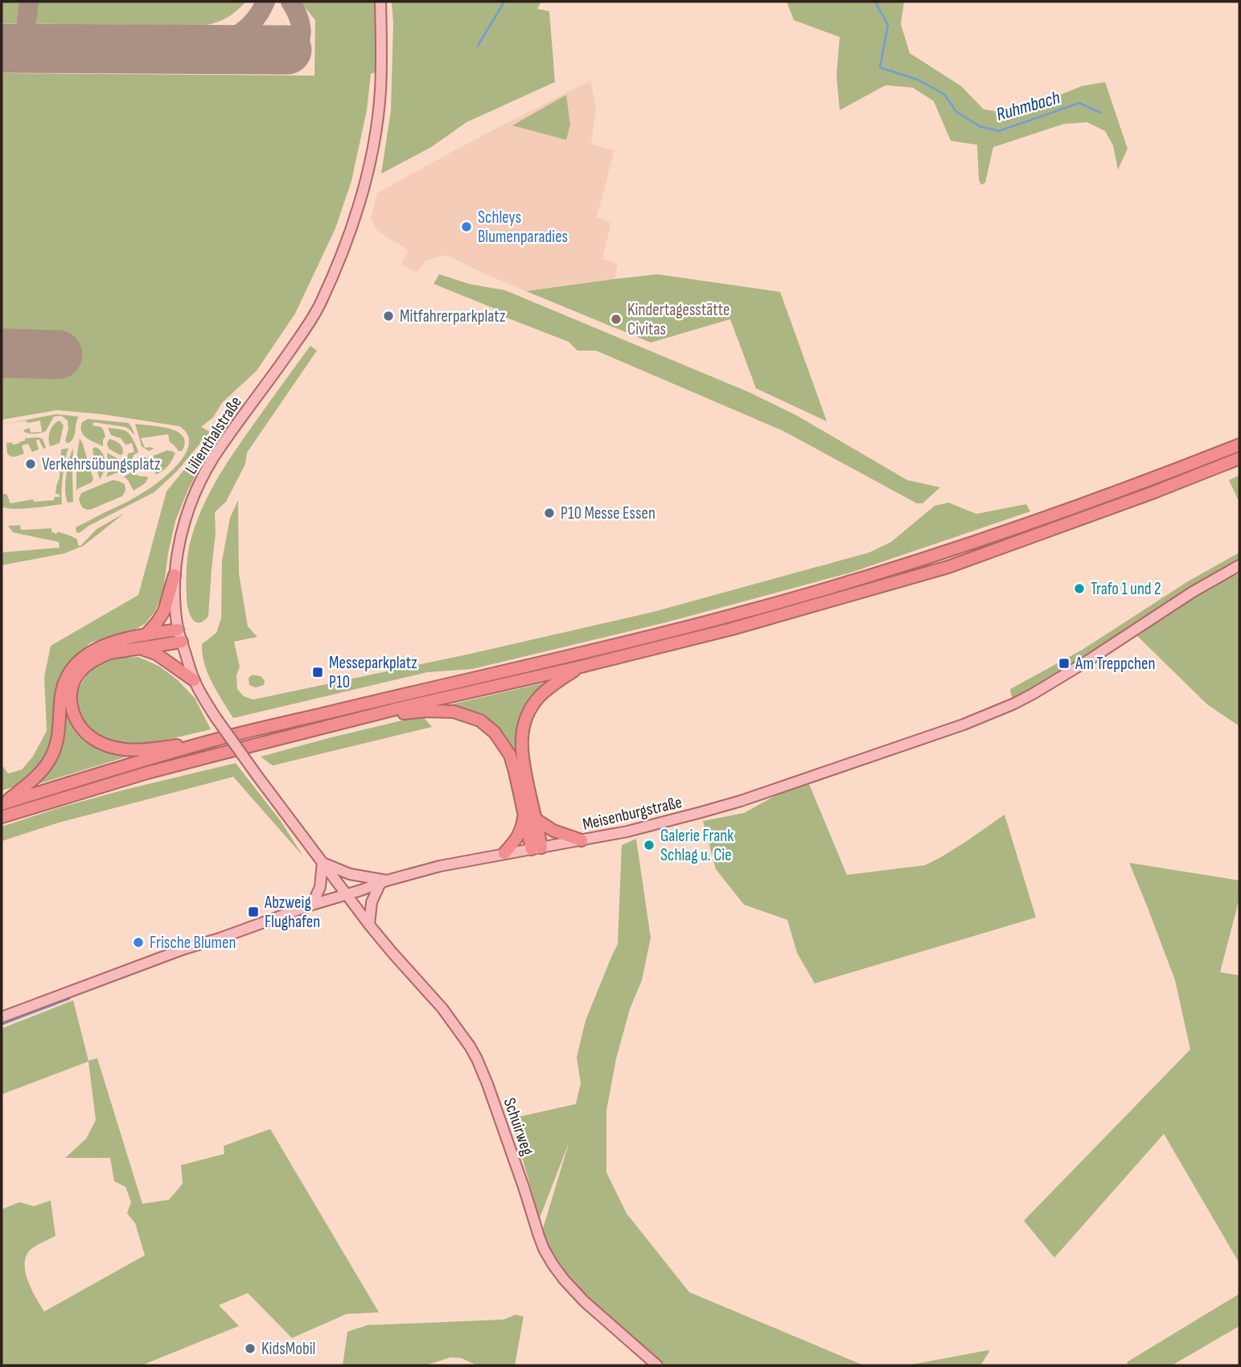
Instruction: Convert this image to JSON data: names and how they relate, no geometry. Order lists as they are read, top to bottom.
{
  "streets": {
    "main road": ["Lilienthalstraße", "Meisenburgstraße", "Schuirweg"]
  },
  "crossings": [
    ["Lilienthalstraße", "Meisenburgstraße"],
    ["Lilienthalstraße", "Schuirweg"],
    ["Meisenburgstraße", "Schuirweg"]
  ],
  "water": ["Ruhmbach"],
  "places": {
    "other": [
      "Schleys Blumenparadies",
      "Mitfahrerparkplatz",
      "Kindertagesstätte Civitas",
      "Verkehrsübungsplatz",
      "P10 Messe Essen",
      "Trafo 1 und 2",
      "Galerie Frank Schlag u. Cie",
      "Frische Blumen",
      "KidsMobil"
    ],
    "transit": ["Am Treppchen", "Messeparkplatz P10", "Abzweig Flughafen"]
  }
}
